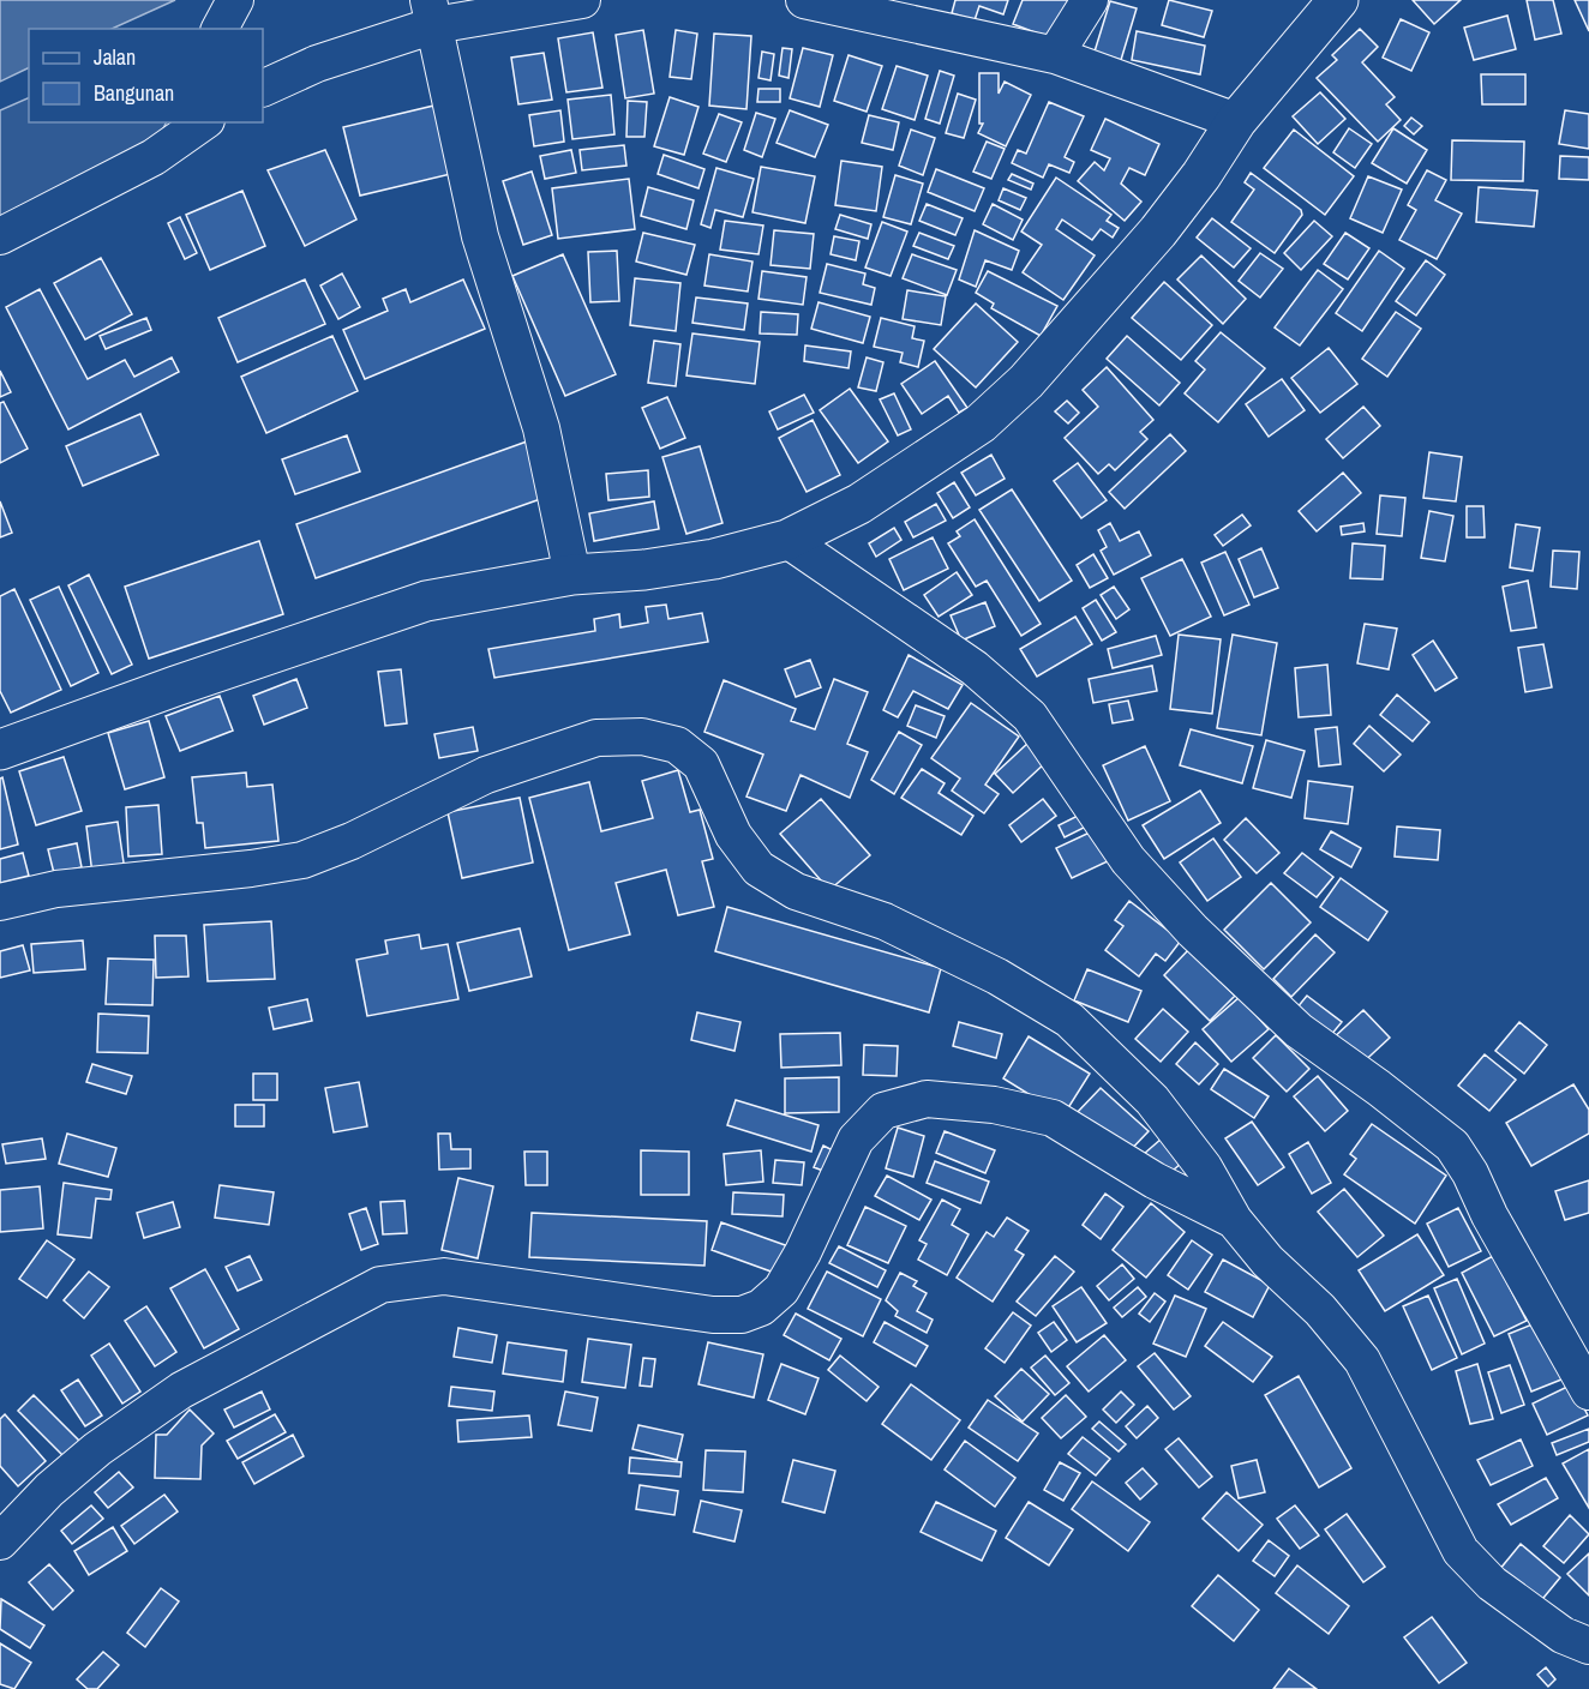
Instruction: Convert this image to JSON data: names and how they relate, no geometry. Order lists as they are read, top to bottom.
{
  "legend": ["Jalan", "Bangunan"]
}
